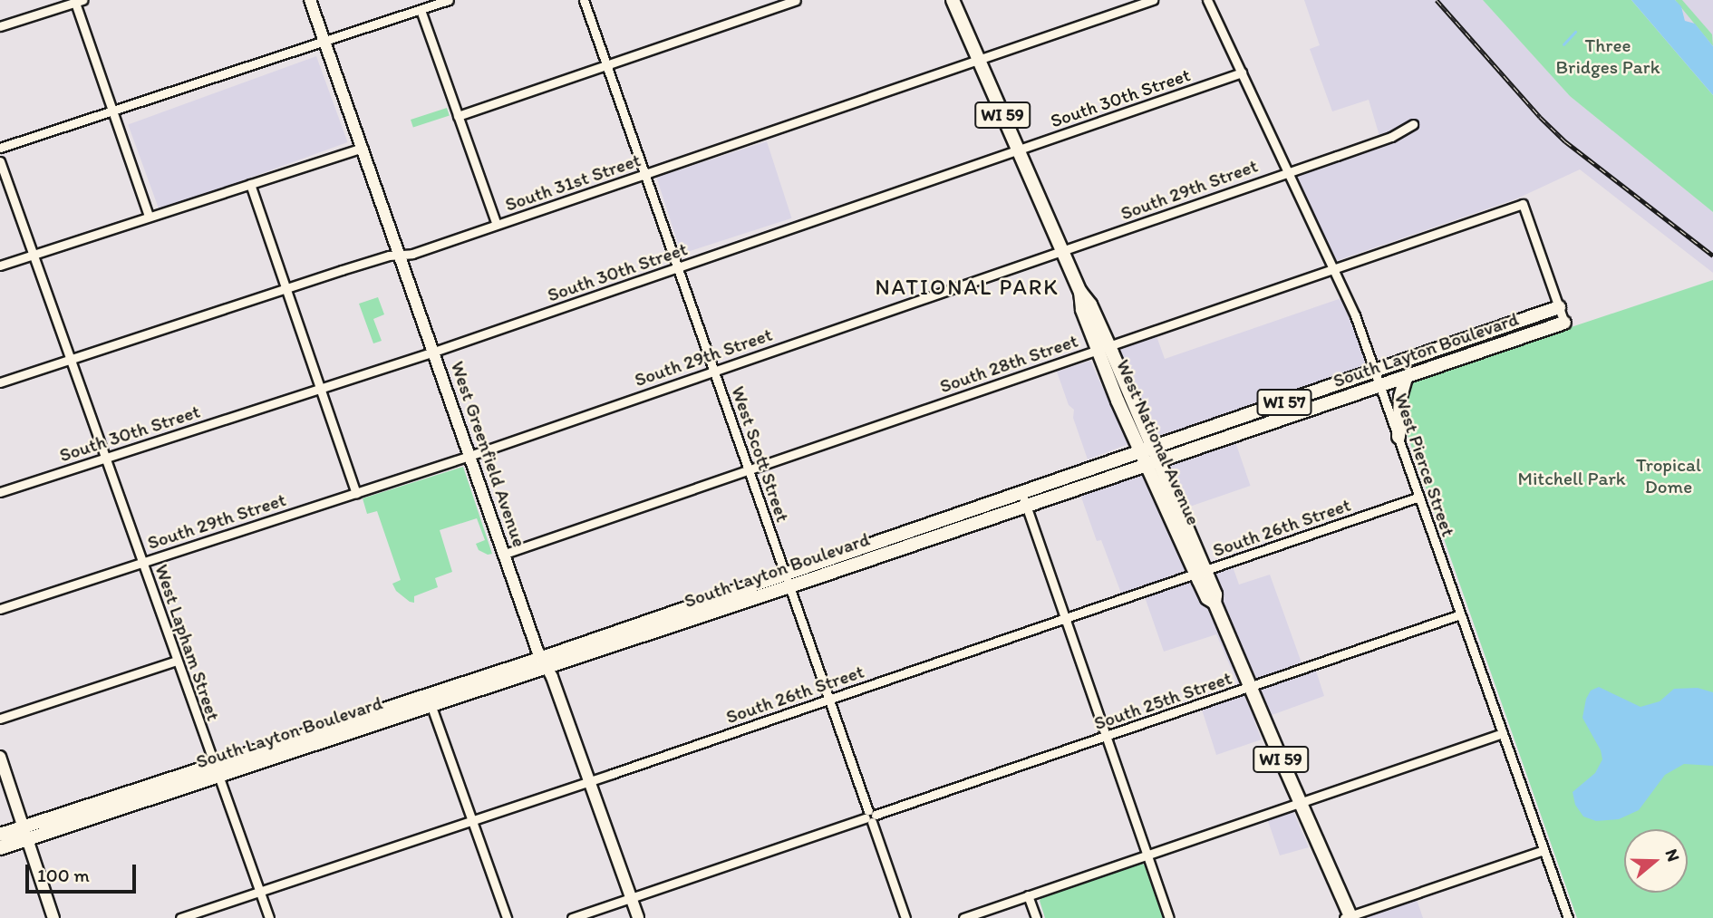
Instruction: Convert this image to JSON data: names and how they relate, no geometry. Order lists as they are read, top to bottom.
{
  "streets": {
    "main road": [
      "WI 59",
      "South Layton Boulevard",
      "WI 57",
      "West National Avenue",
      "West Greenfield Avenue"
    ],
    "street": [
      "South 30th Street",
      "South 31st Street",
      "South 29th Street",
      "South 28th Street",
      "West Scott Street",
      "West Pierce Street",
      "South 26th Street",
      "West Lapham Street",
      "South 25th Street"
    ]
  },
  "crossings": [
    ["South 30th Street", "West National Avenue"],
    ["South 30th Street", "West Greenfield Avenue"],
    ["South 30th Street", "West Scott Street"],
    ["South 30th Street", "West Pierce Street"],
    ["South 30th Street", "West Lapham Street"],
    ["South 31st Street", "West National Avenue"],
    ["South 31st Street", "West Greenfield Avenue"],
    ["South 31st Street", "West Scott Street"],
    ["South 31st Street", "West Lapham Street"],
    ["South 29th Street", "West National Avenue"],
    ["South 29th Street", "West Greenfield Avenue"],
    ["South 29th Street", "West Scott Street"],
    ["South 29th Street", "West Pierce Street"],
    ["South 29th Street", "West Lapham Street"],
    ["South Layton Boulevard", "South 28th Street"],
    ["South Layton Boulevard", "West National Avenue"],
    ["South Layton Boulevard", "West Greenfield Avenue"],
    ["South Layton Boulevard", "West Scott Street"],
    ["South Layton Boulevard", "West Pierce Street"],
    ["South Layton Boulevard", "West Lapham Street"],
    ["South 28th Street", "West National Avenue"],
    ["South 28th Street", "West Greenfield Avenue"],
    ["South 28th Street", "West Scott Street"],
    ["South 28th Street", "West Pierce Street"],
    ["West National Avenue", "South 26th Street"],
    ["West National Avenue", "South 25th Street"],
    ["West Greenfield Avenue", "South 26th Street"],
    ["West Greenfield Avenue", "South 25th Street"],
    ["West Scott Street", "South 26th Street"],
    ["West Scott Street", "South 25th Street"],
    ["West Pierce Street", "South 26th Street"],
    ["West Pierce Street", "South 25th Street"],
    ["South 26th Street", "West Lapham Street"]
  ],
  "districts": ["NATIONAL PARK"],
  "parks": ["Three Bridges Park", "Tropical Dome", "Mitchell Park"],
  "scale_bar": "100 m",
  "north": "right"
}
